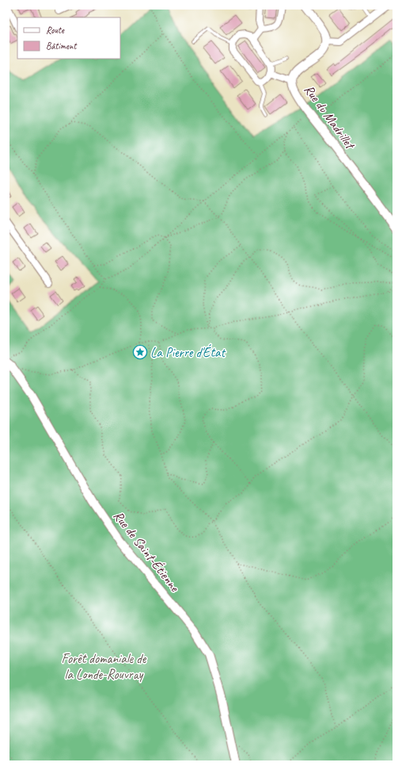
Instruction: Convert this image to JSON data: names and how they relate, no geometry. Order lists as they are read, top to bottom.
{
  "streets": {
    "street": ["Rue du Madrillet", "Rue de Saint-Étienne"]
  },
  "parks": ["Forêt domaniale de la Londe-Rouvray"],
  "places": {
    "place": ["La Pierre d'État"]
  },
  "legend": ["Route", "Bâtiment"]
}
